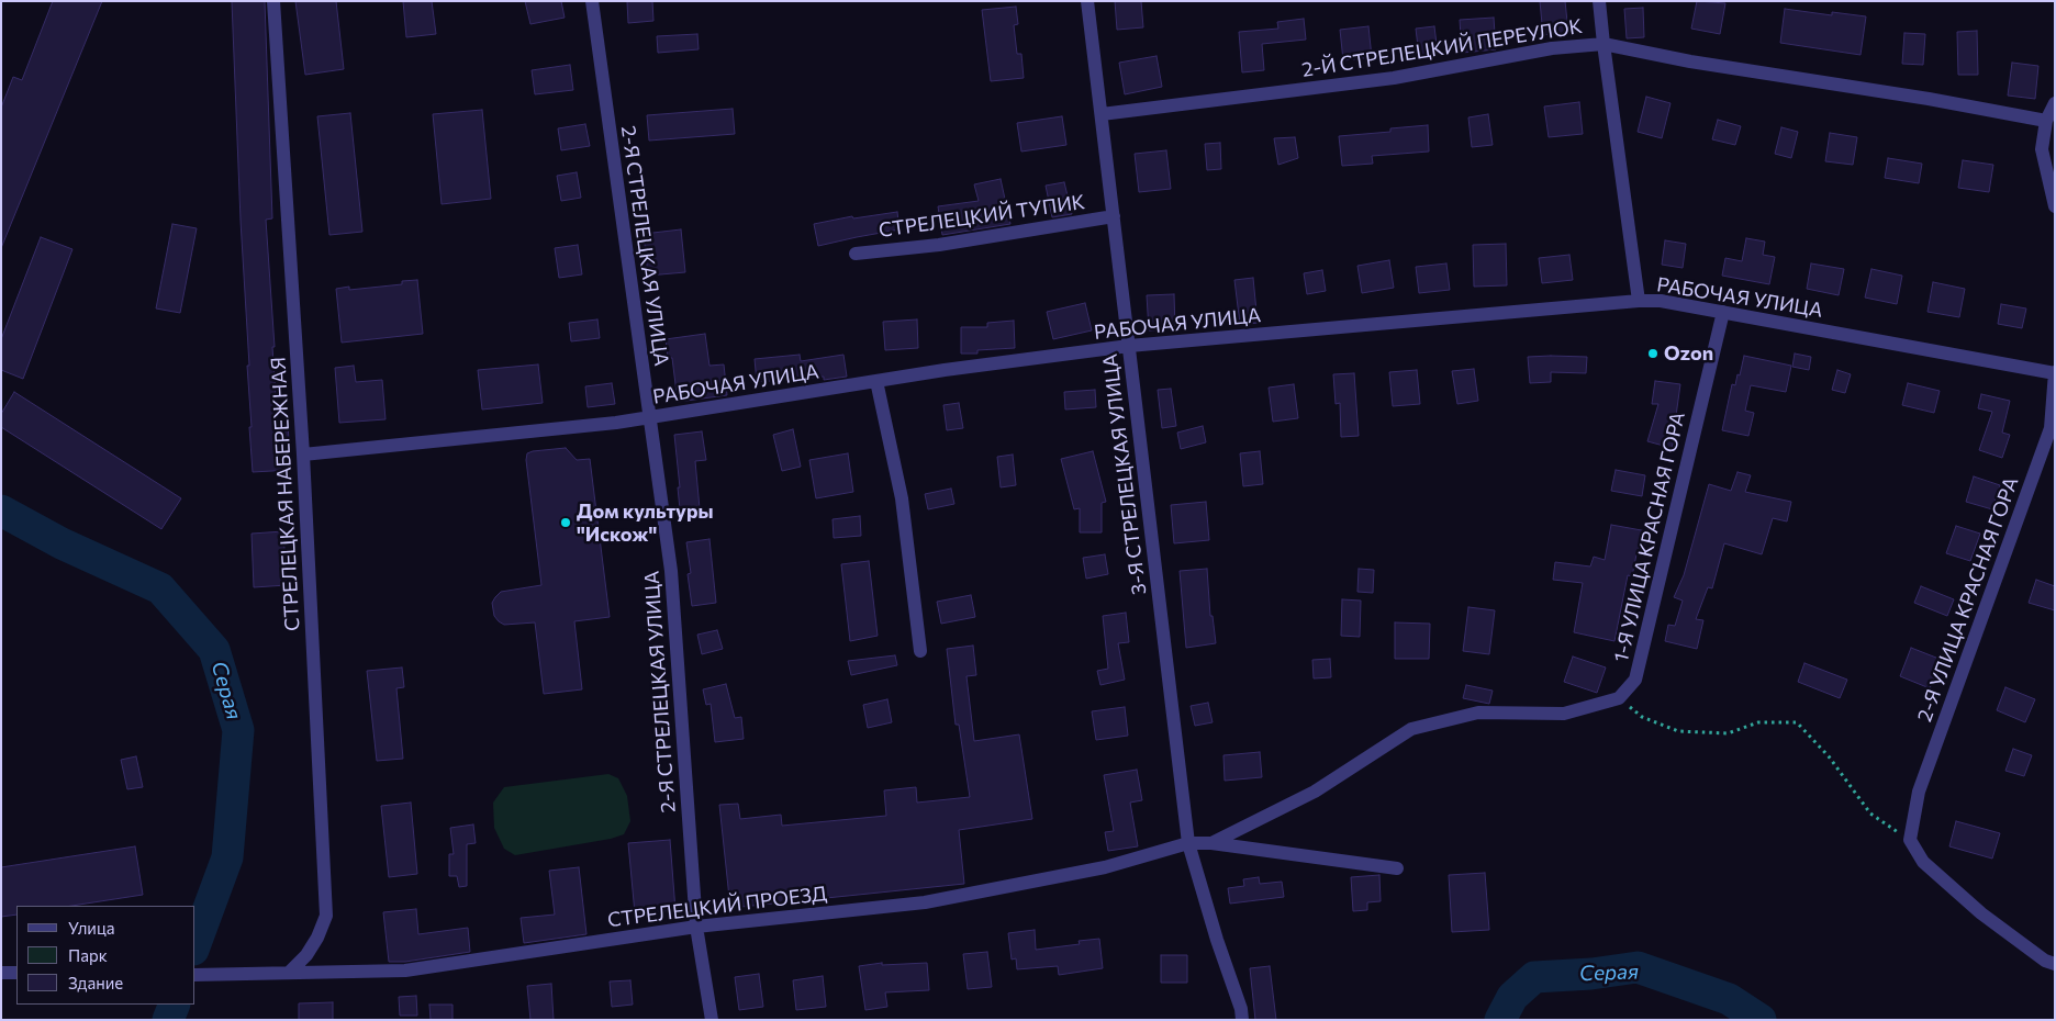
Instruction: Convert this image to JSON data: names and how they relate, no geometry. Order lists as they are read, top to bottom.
{
  "streets": {
    "street": [
      "2-Й СТРЕЛЕЦКИЙ ПЕРЕУЛОК",
      "СТРЕЛЕЦКИЙ ТУПИК",
      "2-Я СТРЕЛЕЦКАЯ УЛИЦА",
      "РАБОЧАЯ УЛИЦА",
      "3-Я СТРЕЛЕЦКАЯ УЛИЦА",
      "СТРЕЛЕЦКАЯ НАБЕРЕЖНАЯ",
      "1-Я УЛИЦА КРАСНАЯ ГОРА",
      "2-Я УЛИЦА КРАСНАЯ ГОРА",
      "СТРЕЛЕЦКИЙ ПРОЕЗД"
    ]
  },
  "crossings": [
    ["2-Й СТРЕЛЕЦКИЙ ПЕРЕУЛОК", "3-Я СТРЕЛЕЦКАЯ УЛИЦА"],
    ["СТРЕЛЕЦКИЙ ТУПИК", "3-Я СТРЕЛЕЦКАЯ УЛИЦА"],
    ["2-Я СТРЕЛЕЦКАЯ УЛИЦА", "РАБОЧАЯ УЛИЦА"],
    ["2-Я СТРЕЛЕЦКАЯ УЛИЦА", "СТРЕЛЕЦКИЙ ПРОЕЗД"],
    ["РАБОЧАЯ УЛИЦА", "3-Я СТРЕЛЕЦКАЯ УЛИЦА"],
    ["РАБОЧАЯ УЛИЦА", "СТРЕЛЕЦКАЯ НАБЕРЕЖНАЯ"],
    ["РАБОЧАЯ УЛИЦА", "1-Я УЛИЦА КРАСНАЯ ГОРА"],
    ["РАБОЧАЯ УЛИЦА", "2-Я УЛИЦА КРАСНАЯ ГОРА"],
    ["3-Я СТРЕЛЕЦКАЯ УЛИЦА", "СТРЕЛЕЦКИЙ ПРОЕЗД"],
    ["СТРЕЛЕЦКАЯ НАБЕРЕЖНАЯ", "СТРЕЛЕЦКИЙ ПРОЕЗД"]
  ],
  "water": ["Серая"],
  "places": ["Ozon", "Дом культуры \"Искож\""],
  "legend": ["Улица", "Парк", "Здание"]
}
